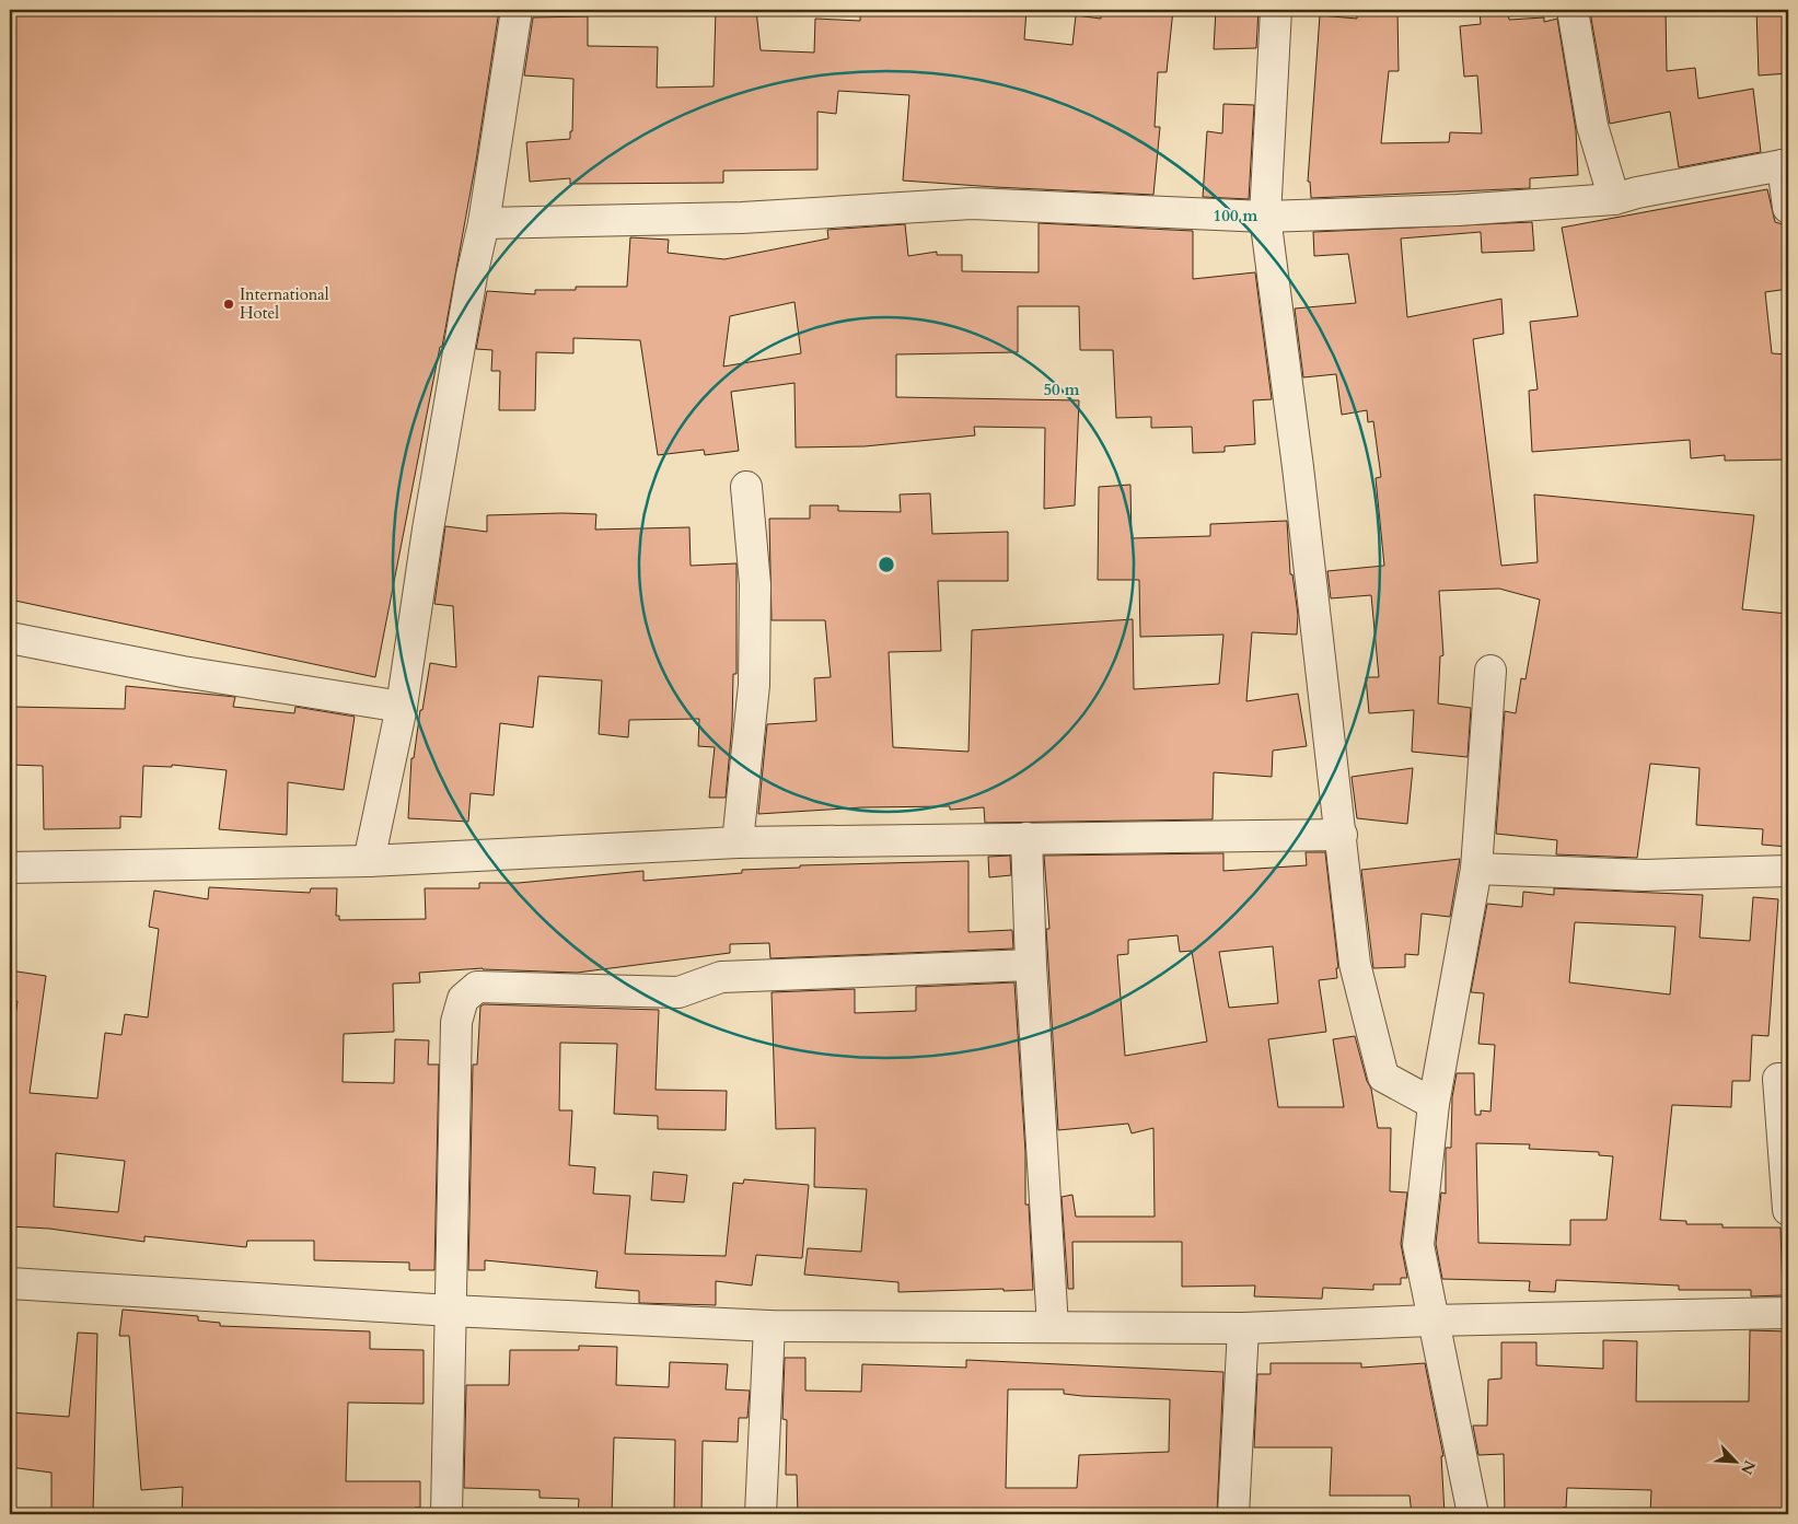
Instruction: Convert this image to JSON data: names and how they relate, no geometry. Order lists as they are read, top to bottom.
{
  "places": ["International Hotel"],
  "north": "bottom right",
  "rings": ["100 m", "50 m"]
}
